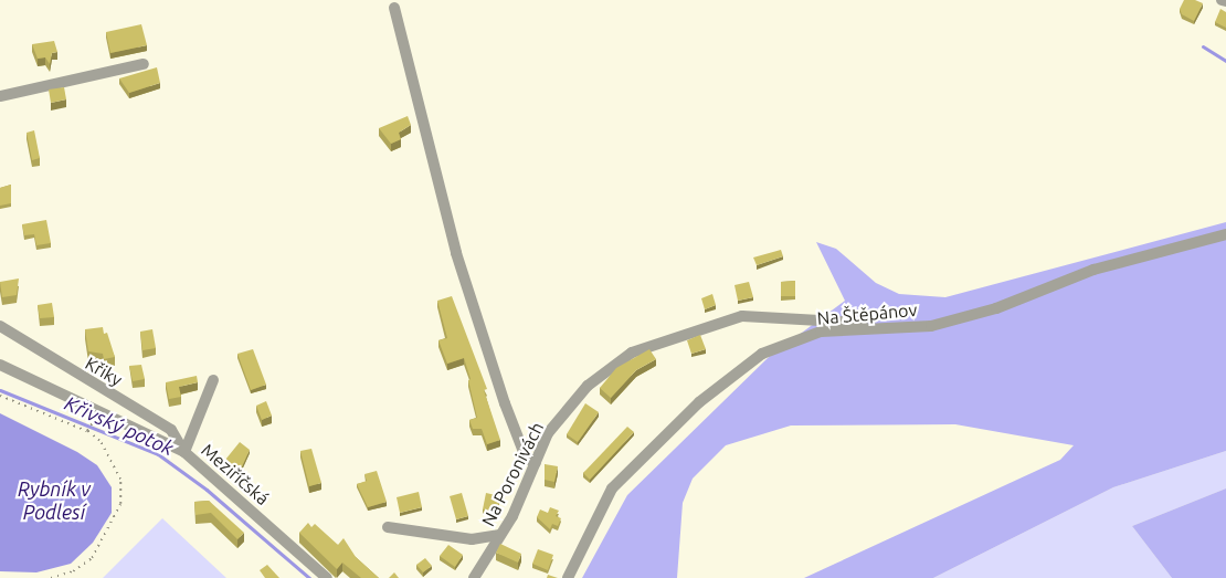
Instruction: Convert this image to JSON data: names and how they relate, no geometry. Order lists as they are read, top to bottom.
{
  "streets": {
    "street": [
      "Na Štěpánov",
      "Křiky",
      "Meziříčská",
      "Na Poronivách"
    ]
  },
  "crossings": [
    ["Na Štěpánov", "Na Poronivách"],
    ["Křiky", "Meziříčská"]
  ],
  "water": ["Křivský potok", "Rybník v Podlesí"]
}
